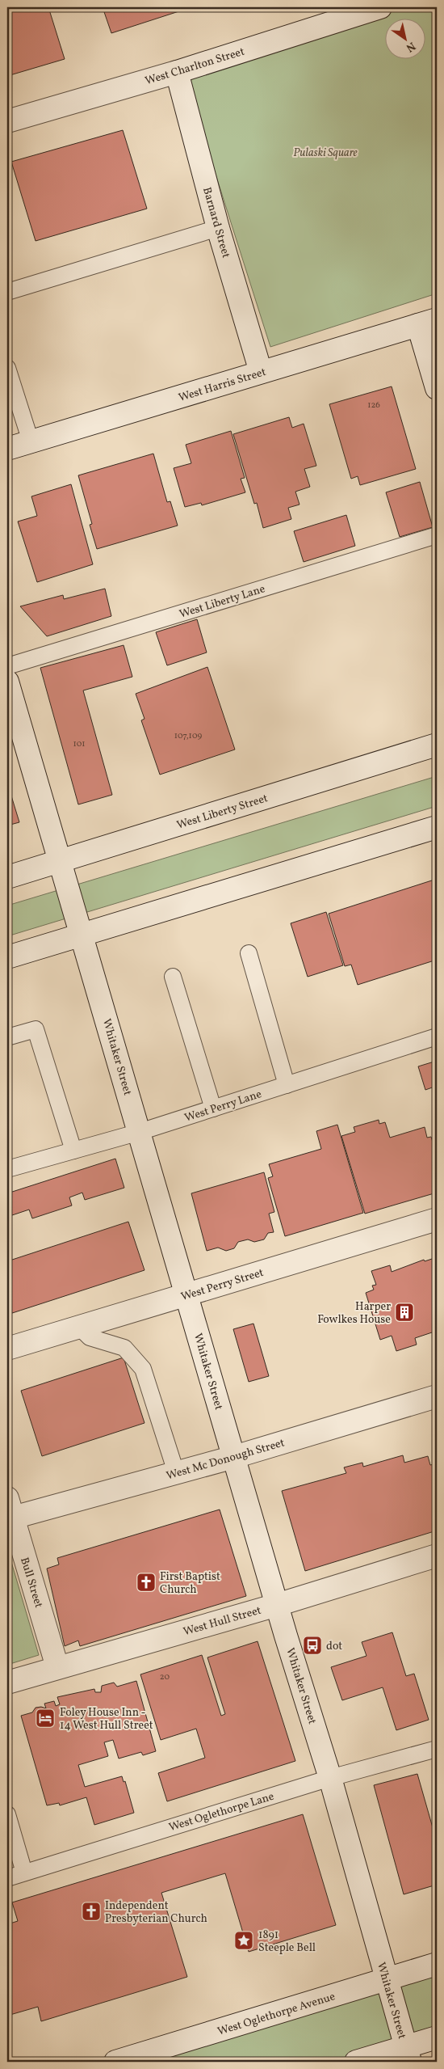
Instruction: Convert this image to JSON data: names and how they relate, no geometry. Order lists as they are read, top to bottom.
{
  "streets": {
    "main road": [
      "West Charlton Street",
      "Barnard Street",
      "West Harris Street",
      "West Liberty Street",
      "Whitaker Street",
      "West Perry Street",
      "West Mc Donough Street",
      "Bull Street",
      "West Hull Street",
      "West Oglethorpe Avenue"
    ],
    "lane": ["West Liberty Lane", "West Perry Lane", "West Oglethorpe Lane"]
  },
  "crossings": [
    ["West Charlton Street", "Barnard Street"],
    ["Barnard Street", "West Harris Street"],
    ["West Liberty Street", "Whitaker Street"],
    ["Whitaker Street", "West Perry Lane"],
    ["Whitaker Street", "West Perry Street"],
    ["Whitaker Street", "West Mc Donough Street"],
    ["Whitaker Street", "West Hull Street"],
    ["Whitaker Street", "West Oglethorpe Lane"],
    ["Whitaker Street", "West Oglethorpe Avenue"],
    ["West Mc Donough Street", "Bull Street"],
    ["Bull Street", "West Hull Street"]
  ],
  "parks": ["Pulaski Square"],
  "places": {
    "building": ["Harper Fowlkes House"],
    "church": ["First Baptist Church", "Independent Presbyterian Church"],
    "bus stop": ["dot"],
    "hotel": ["Foley House Inn - 14 West Hull Street"],
    "place": ["1891 Steeple Bell"]
  },
  "house_numbers": [
    "126",
    "107,109",
    "101",
    "20"
  ],
  "north": "bottom right"
}
